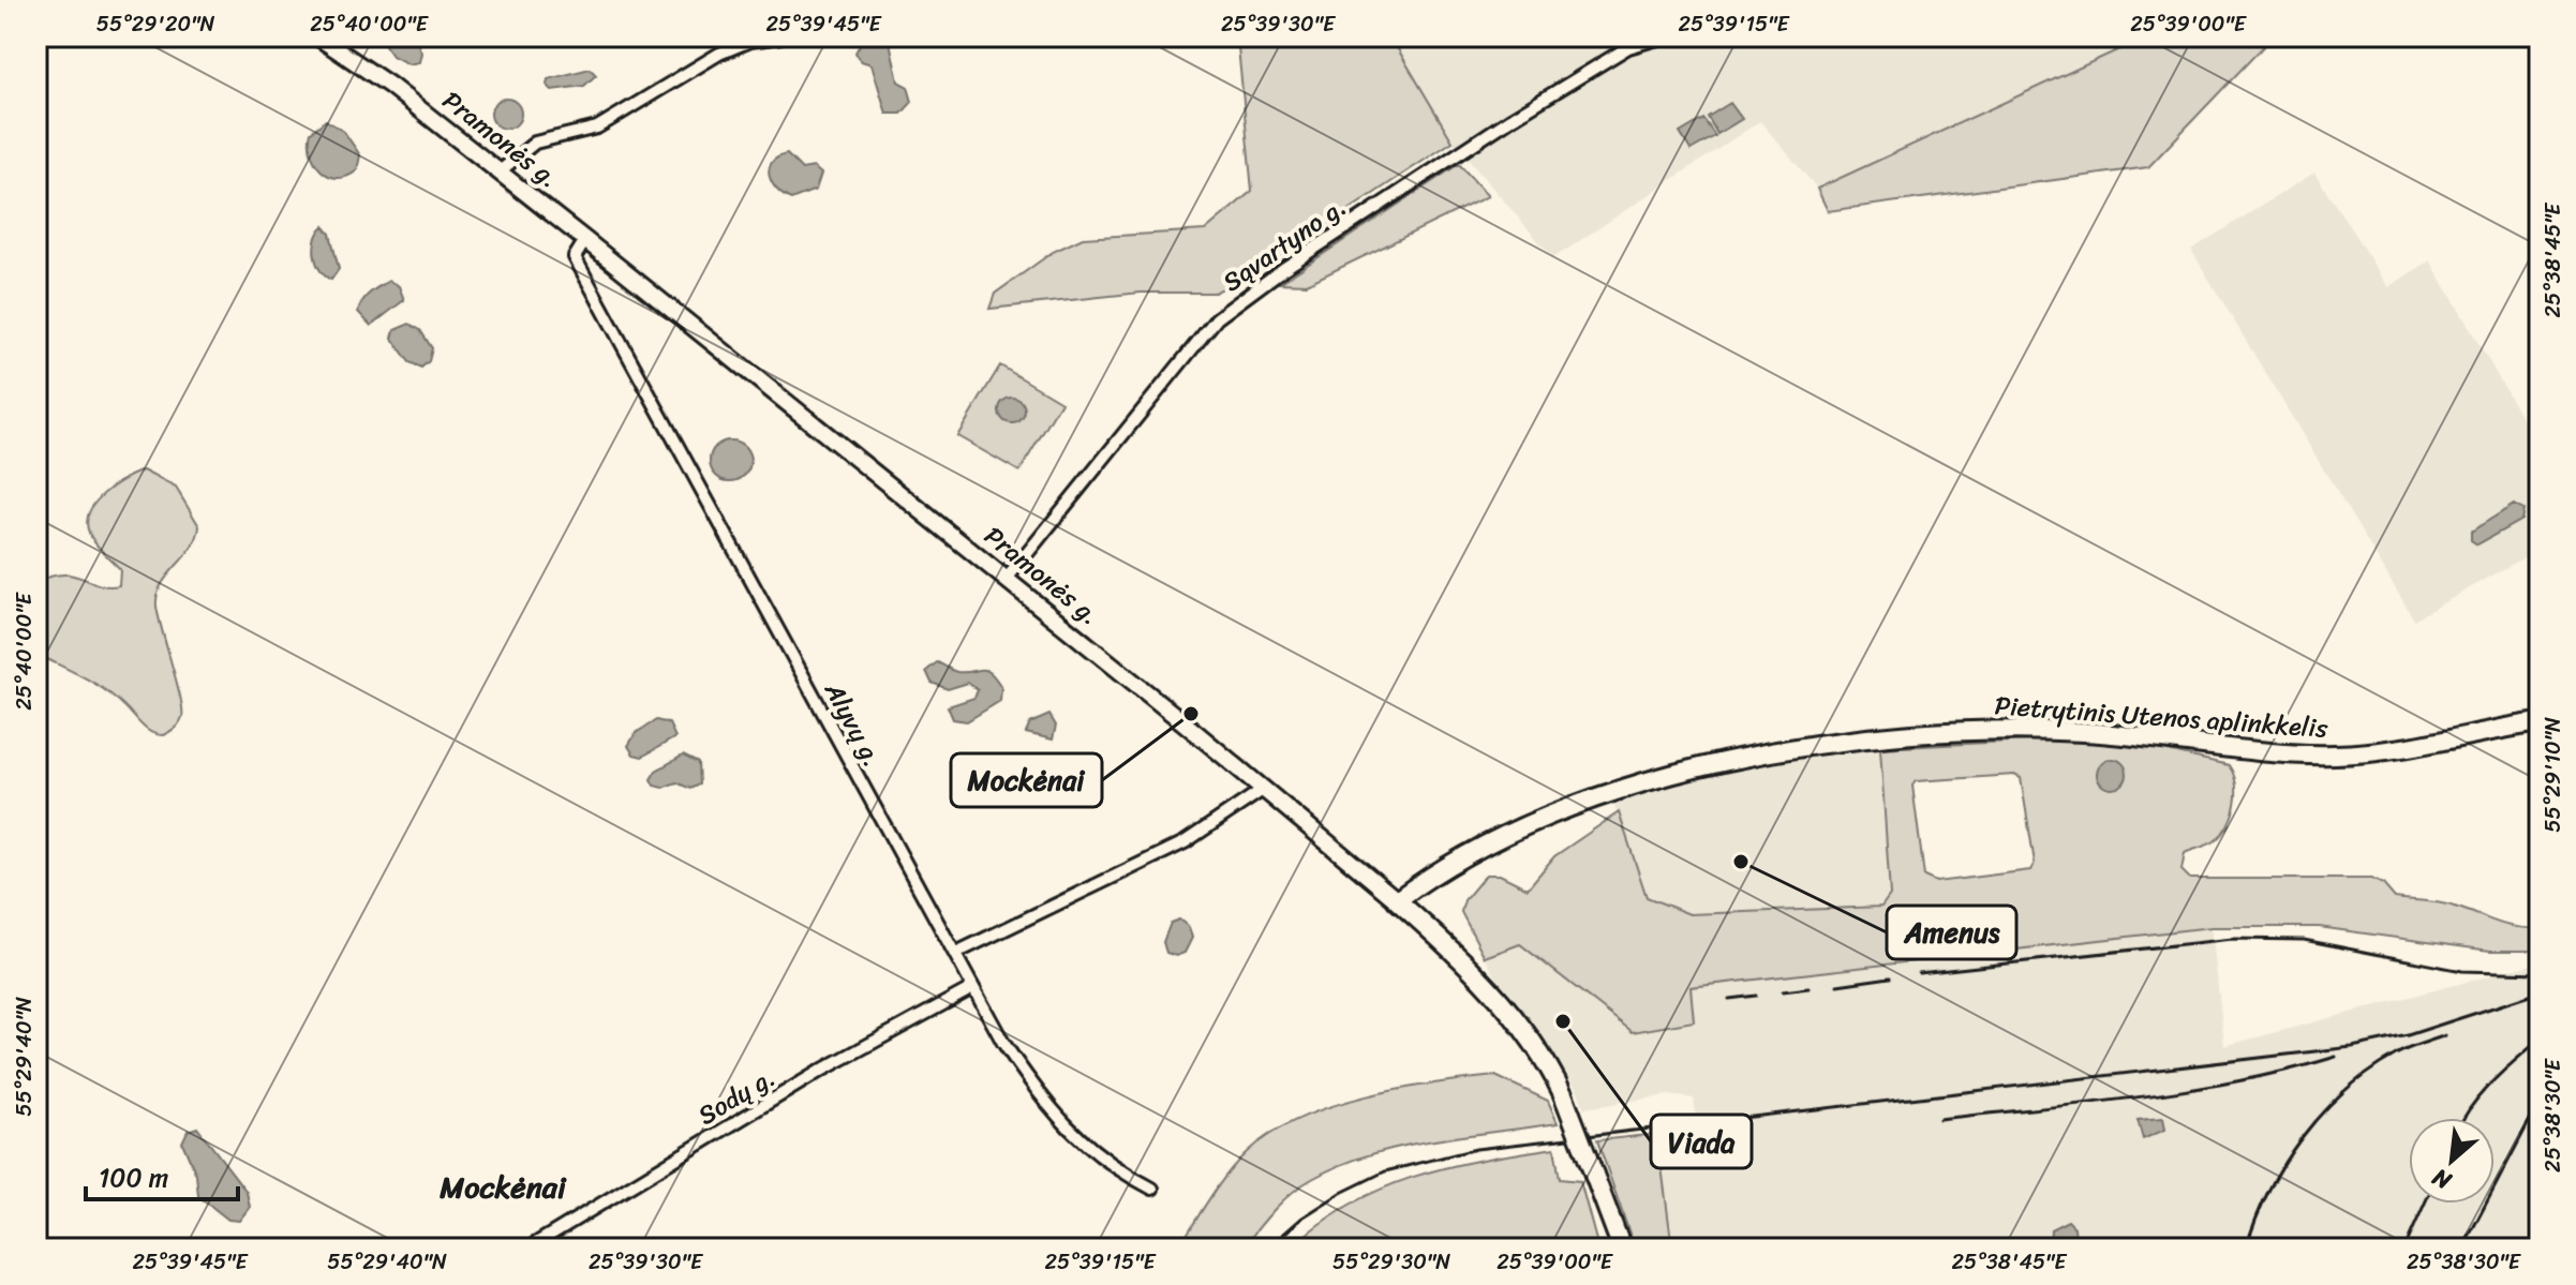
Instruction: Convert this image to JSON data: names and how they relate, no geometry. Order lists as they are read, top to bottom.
{
  "streets": {
    "highway": ["Pramonės g.", "Pietrytinis Utenos aplinkkelis"],
    "street": ["Sąvartyno g.", "Alyvų g.", "Sodų g."]
  },
  "crossings": [
    ["Pramonės g.", "Sąvartyno g."],
    ["Pramonės g.", "Pietrytinis Utenos aplinkkelis"],
    ["Pramonės g.", "Alyvų g."],
    ["Alyvų g.", "Sodų g."]
  ],
  "districts": ["Mockėnai"],
  "places": ["Mockėnai", "Amenus", "Viada"],
  "scale_bar": "100 m",
  "north": "bottom left",
  "coordinates": [
    "55°29'20\"N",
    "25°40'00\"E",
    "25°39'45\"E",
    "25°39'30\"E",
    "25°39'15\"E",
    "25°39'00\"E",
    "25°38'45\"E",
    "55°29'10\"N",
    "55°29'40\"N",
    "25°38'30\"E",
    "55°29'30\"N"
  ]
}
